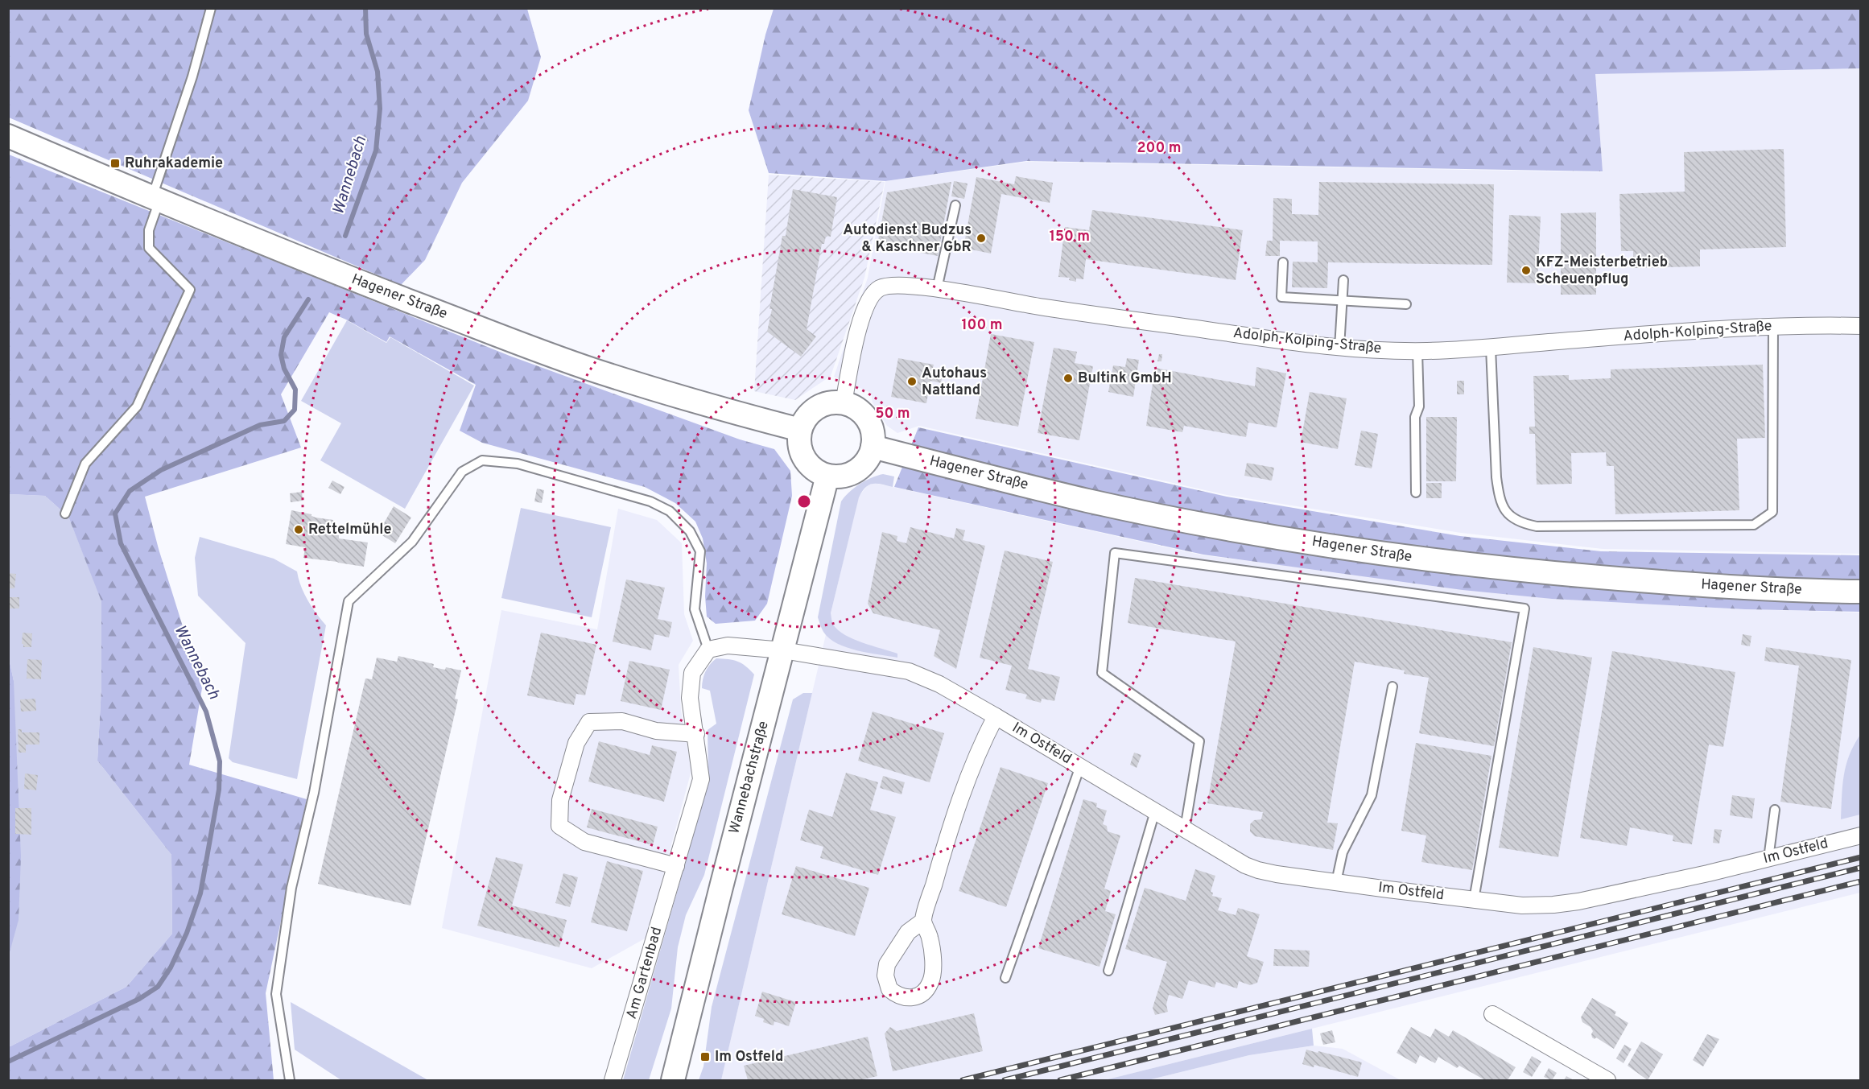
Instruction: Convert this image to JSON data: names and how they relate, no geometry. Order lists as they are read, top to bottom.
{
  "streets": {
    "main road": ["Hagener Straße", "Wannebachstraße"],
    "street": ["Adolph-Kolping-Straße", "Im Ostfeld", "Am Gartenbad"]
  },
  "crossings": [
    ["Hagener Straße", "Adolph-Kolping-Straße"],
    ["Hagener Straße", "Wannebachstraße"],
    ["Adolph-Kolping-Straße", "Wannebachstraße"],
    ["Im Ostfeld", "Wannebachstraße"]
  ],
  "water": ["Wannebach"],
  "places": {
    "transit": ["Ruhrakademie", "Im Ostfeld"],
    "other": [
      "Autodienst Budzus & Kaschner GbR",
      "KFZ-Meisterbetrieb Scheuenpflug",
      "Bultink GmbH",
      "Autohaus Nattland",
      "Rettelmühle"
    ]
  },
  "rings": [
    "200 m",
    "150 m",
    "100 m",
    "50 m"
  ]
}
